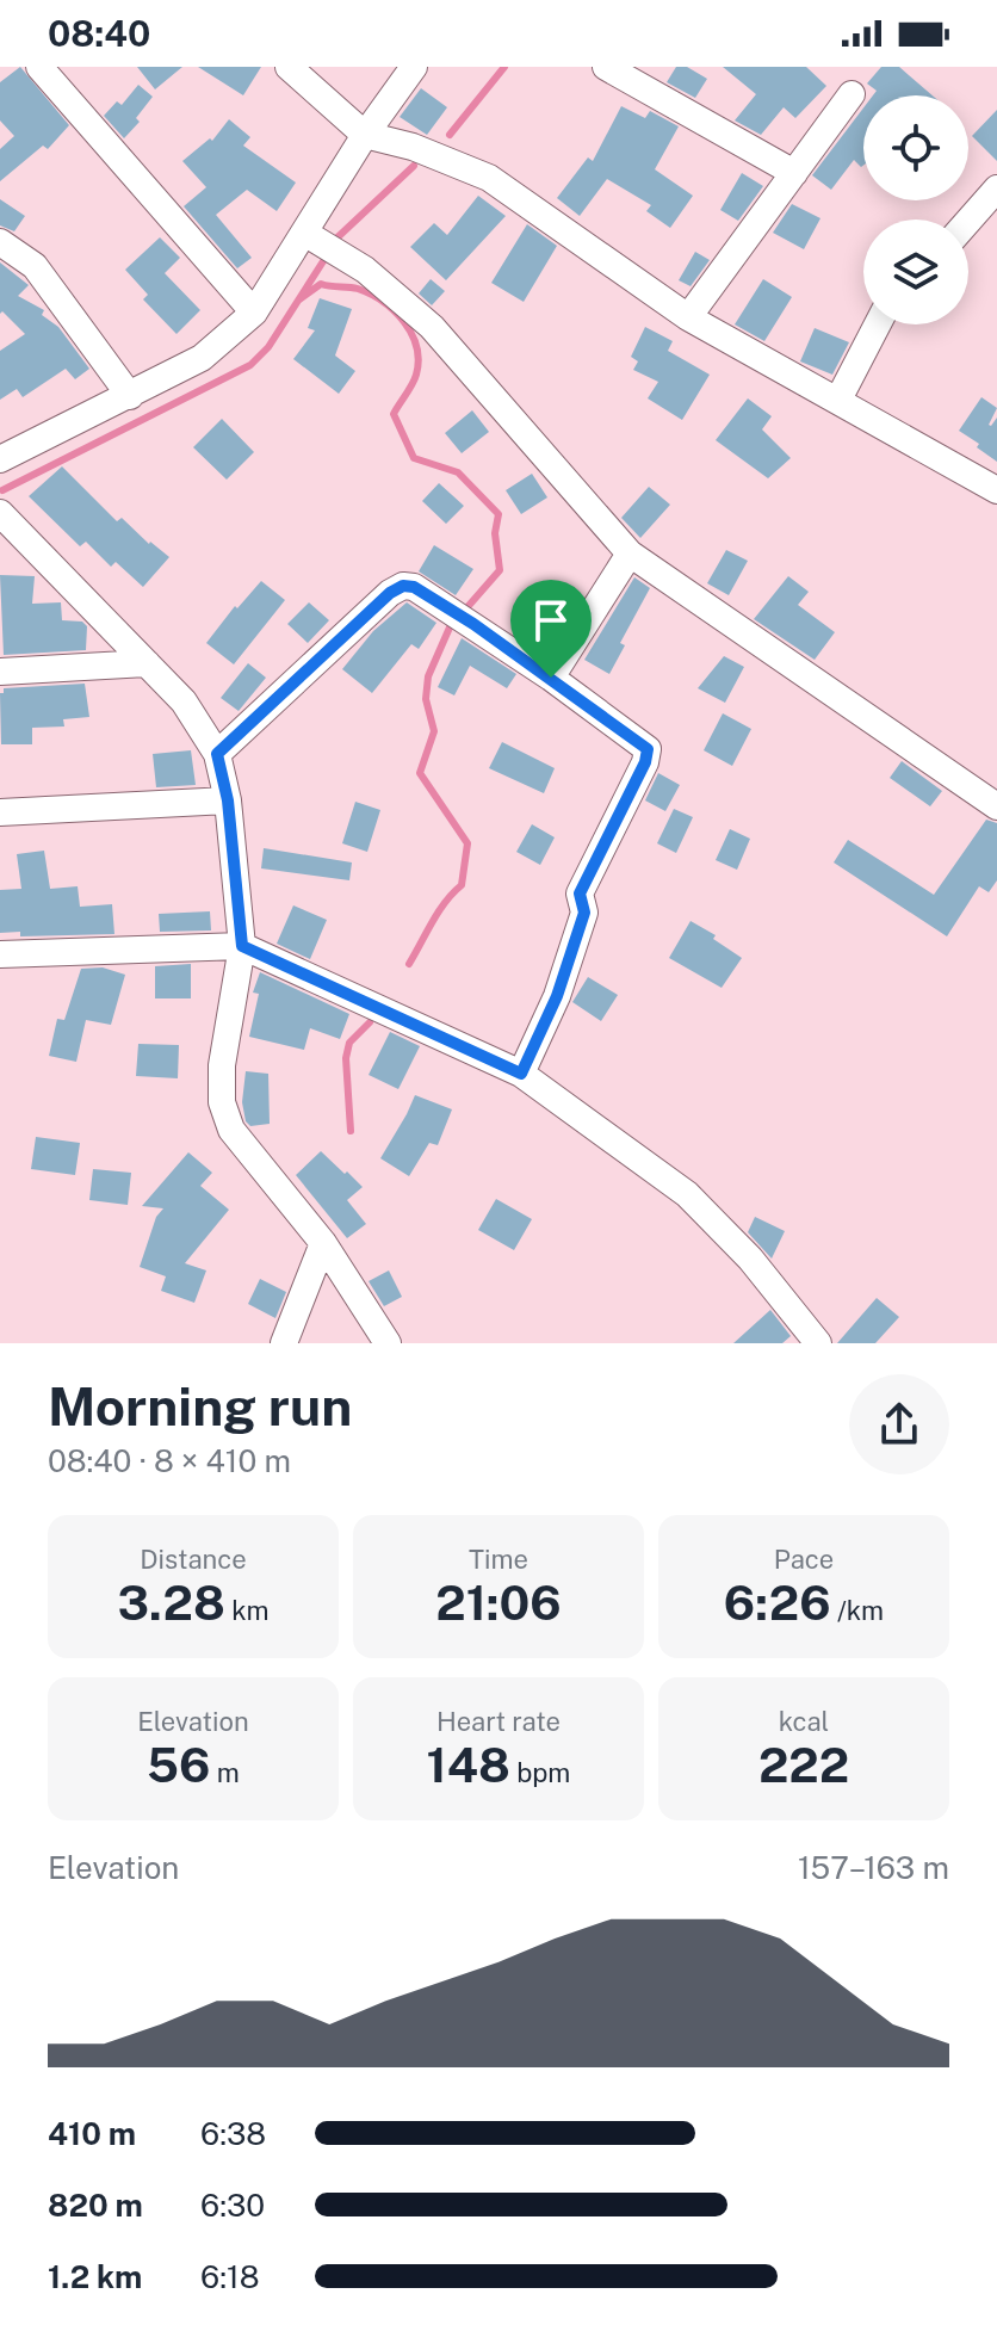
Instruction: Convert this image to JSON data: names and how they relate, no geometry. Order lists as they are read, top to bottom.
{
  "page": {
    "status": "08:40",
    "heading": ["Morning run", "08:40 · 8 × 410 m"],
    "stats": [
      ["Distance", "3.28 km"],
      ["Time", "21:06"],
      ["Pace", "6:26 /km"],
      ["Elevation", "56 m"],
      ["Heart rate", "148 bpm"],
      ["kcal", "222"]
    ],
    "chart": ["Elevation", "157–163 m"],
    "list": [
      {
        "name": "410 m",
        "note": "6:38"
      },
      {
        "name": "820 m",
        "note": "6:30"
      },
      {
        "name": "1.2 km",
        "note": "6:18"
      }
    ]
  }
}
